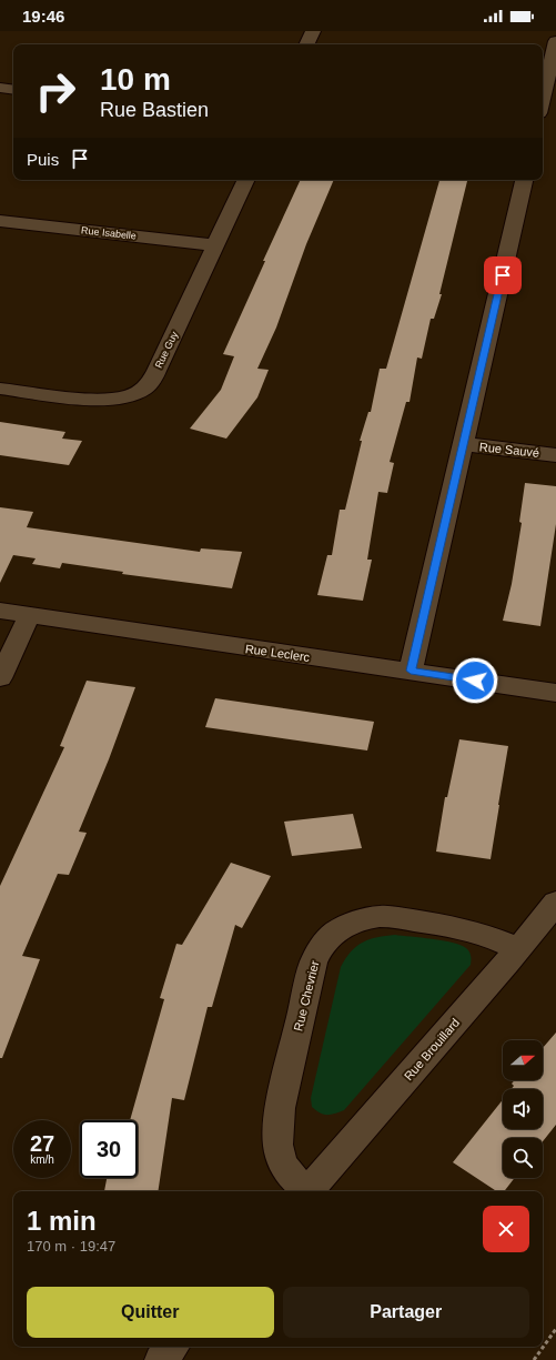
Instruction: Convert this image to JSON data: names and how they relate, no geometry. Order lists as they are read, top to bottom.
{
  "streets": {
    "street": [
      "Rue Isabelle",
      "Rue Guy",
      "Rue Sauvé",
      "Rue Leclerc",
      "Rue Chevrier",
      "Rue Brouillard"
    ]
  },
  "crossings": [
    ["Rue Isabelle", "Rue Guy"],
    ["Rue Chevrier", "Rue Brouillard"]
  ],
  "north": "right",
  "page": {
    "status": "19:46",
    "turn": ["10 m", "Rue Bastien"],
    "then": "Puis",
    "speed": "27 km/h",
    "limit": "30",
    "heading": ["1 min", "170 m · 19:47"],
    "buttons": ["Quitter", "Partager"]
  }
}
